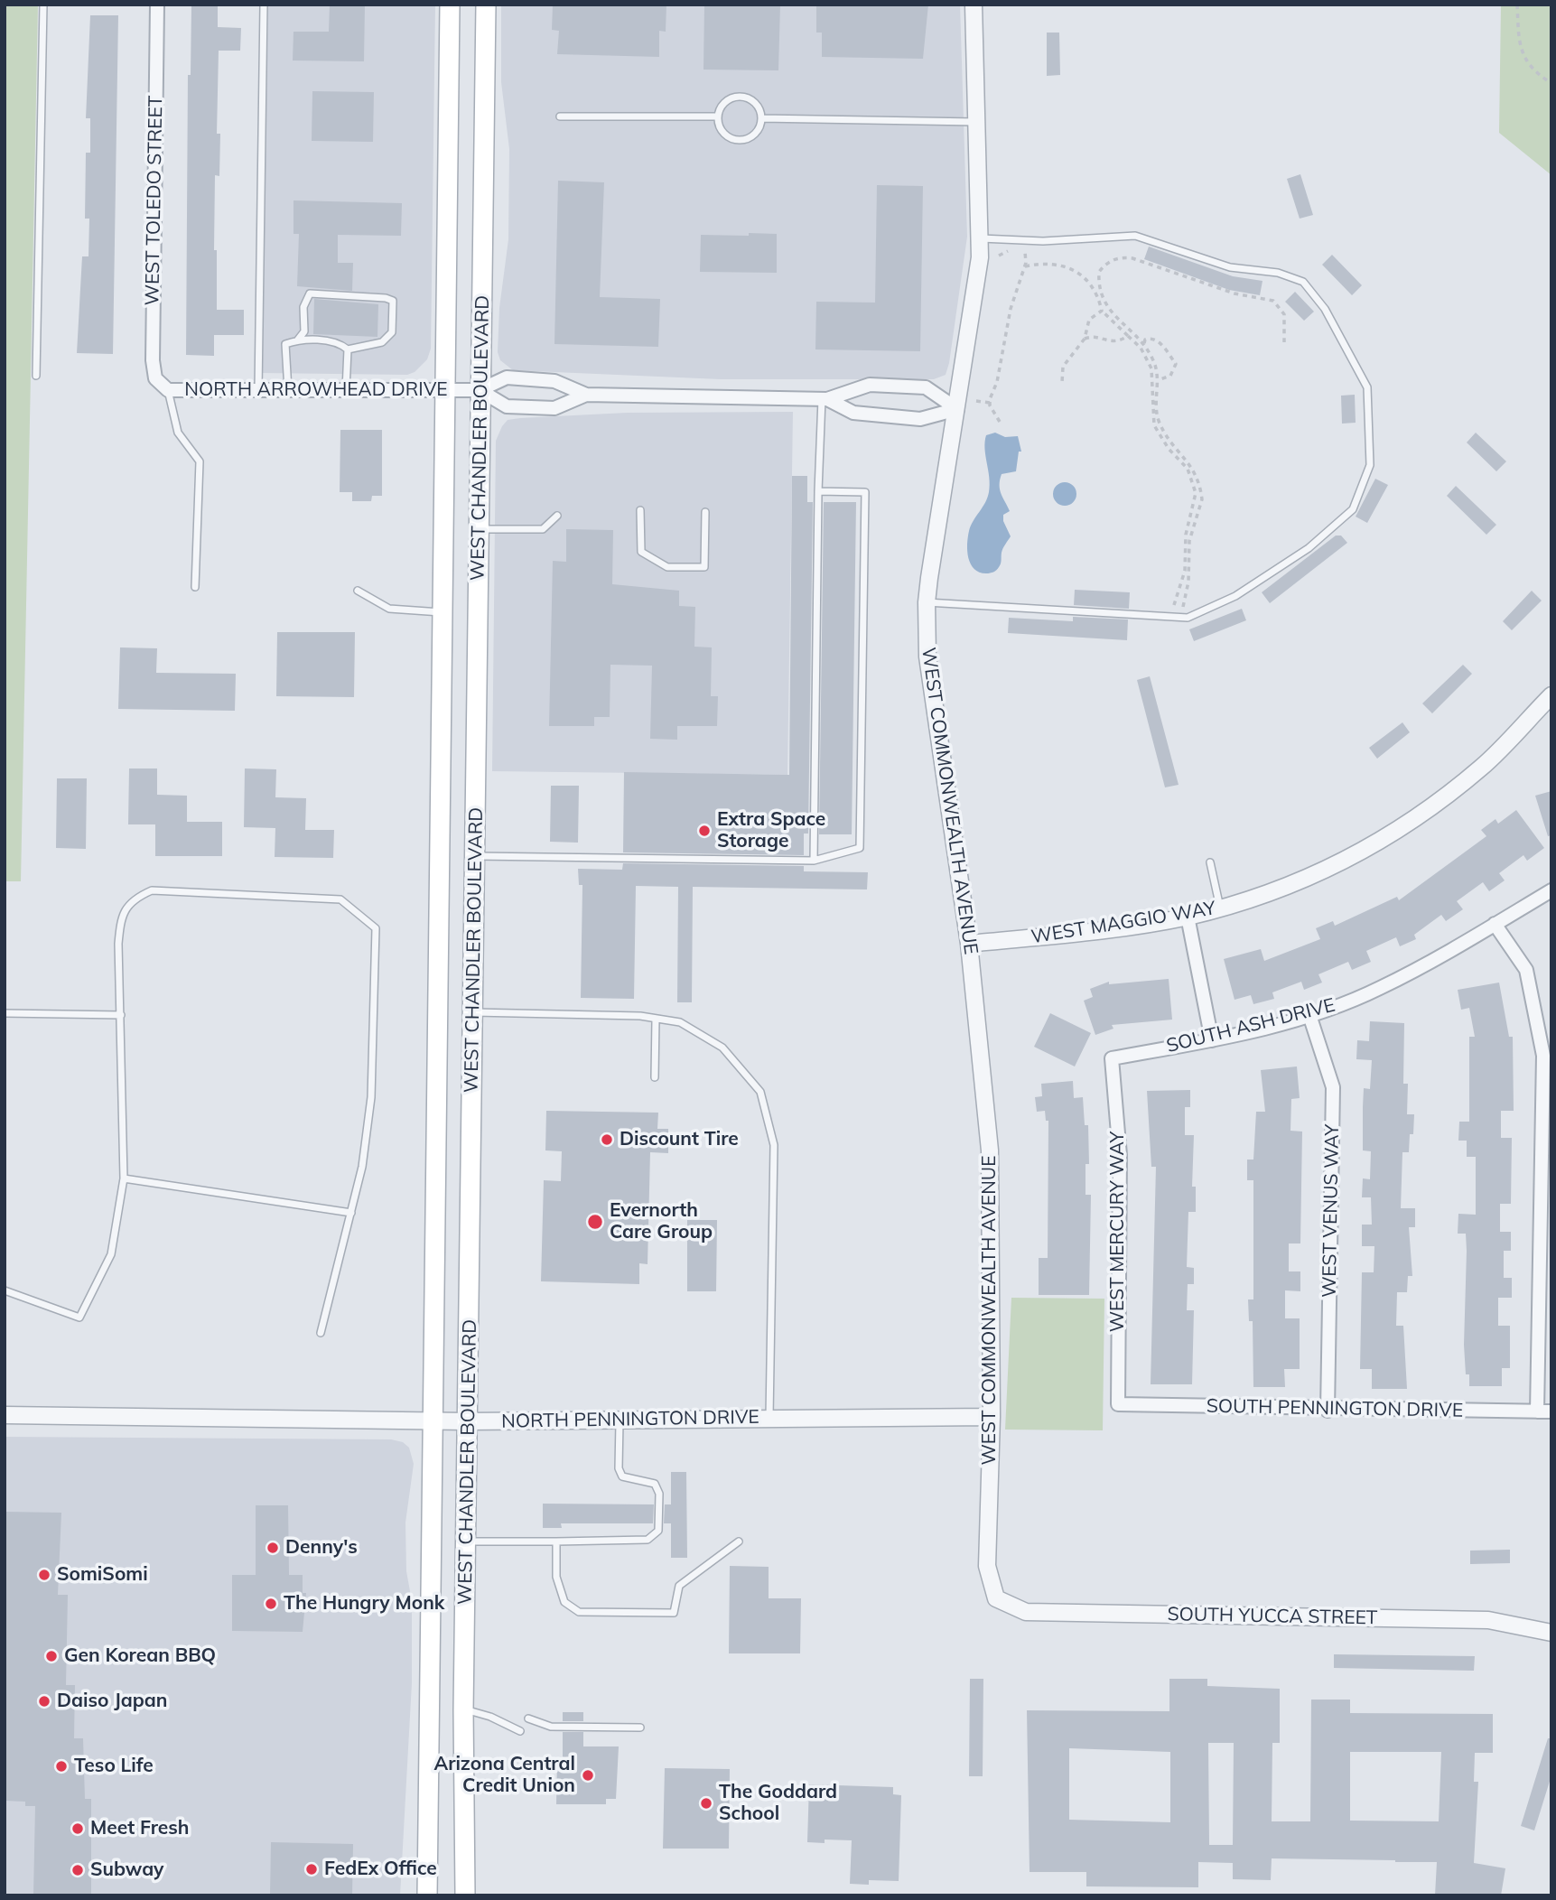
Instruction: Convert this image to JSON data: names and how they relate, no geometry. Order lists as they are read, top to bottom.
{
  "streets": {
    "main road": ["WEST CHANDLER BOULEVARD"],
    "street": [
      "WEST TOLEDO STREET",
      "NORTH ARROWHEAD DRIVE",
      "WEST COMMONWEALTH AVENUE",
      "WEST MAGGIO WAY",
      "SOUTH ASH DRIVE",
      "WEST VENUS WAY",
      "WEST MERCURY WAY",
      "SOUTH PENNINGTON DRIVE",
      "NORTH PENNINGTON DRIVE",
      "SOUTH YUCCA STREET"
    ]
  },
  "crossings": [
    ["WEST TOLEDO STREET", "NORTH ARROWHEAD DRIVE"],
    ["NORTH ARROWHEAD DRIVE", "WEST CHANDLER BOULEVARD"],
    ["WEST CHANDLER BOULEVARD", "NORTH PENNINGTON DRIVE"],
    ["WEST COMMONWEALTH AVENUE", "WEST MAGGIO WAY"],
    ["WEST COMMONWEALTH AVENUE", "NORTH PENNINGTON DRIVE"],
    ["WEST COMMONWEALTH AVENUE", "SOUTH YUCCA STREET"],
    ["SOUTH ASH DRIVE", "WEST VENUS WAY"],
    ["SOUTH ASH DRIVE", "WEST MERCURY WAY"],
    ["WEST VENUS WAY", "SOUTH PENNINGTON DRIVE"],
    ["WEST MERCURY WAY", "SOUTH PENNINGTON DRIVE"]
  ],
  "places": [
    "Extra Space Storage",
    "Discount Tire",
    "Evernorth Care Group",
    "Denny's",
    "SomiSomi",
    "The Hungry Monk",
    "Gen Korean BBQ",
    "Daiso Japan",
    "Teso Life",
    "Arizona Central Credit Union",
    "The Goddard School",
    "Meet Fresh",
    "FedEx Office",
    "Subway"
  ]
}
